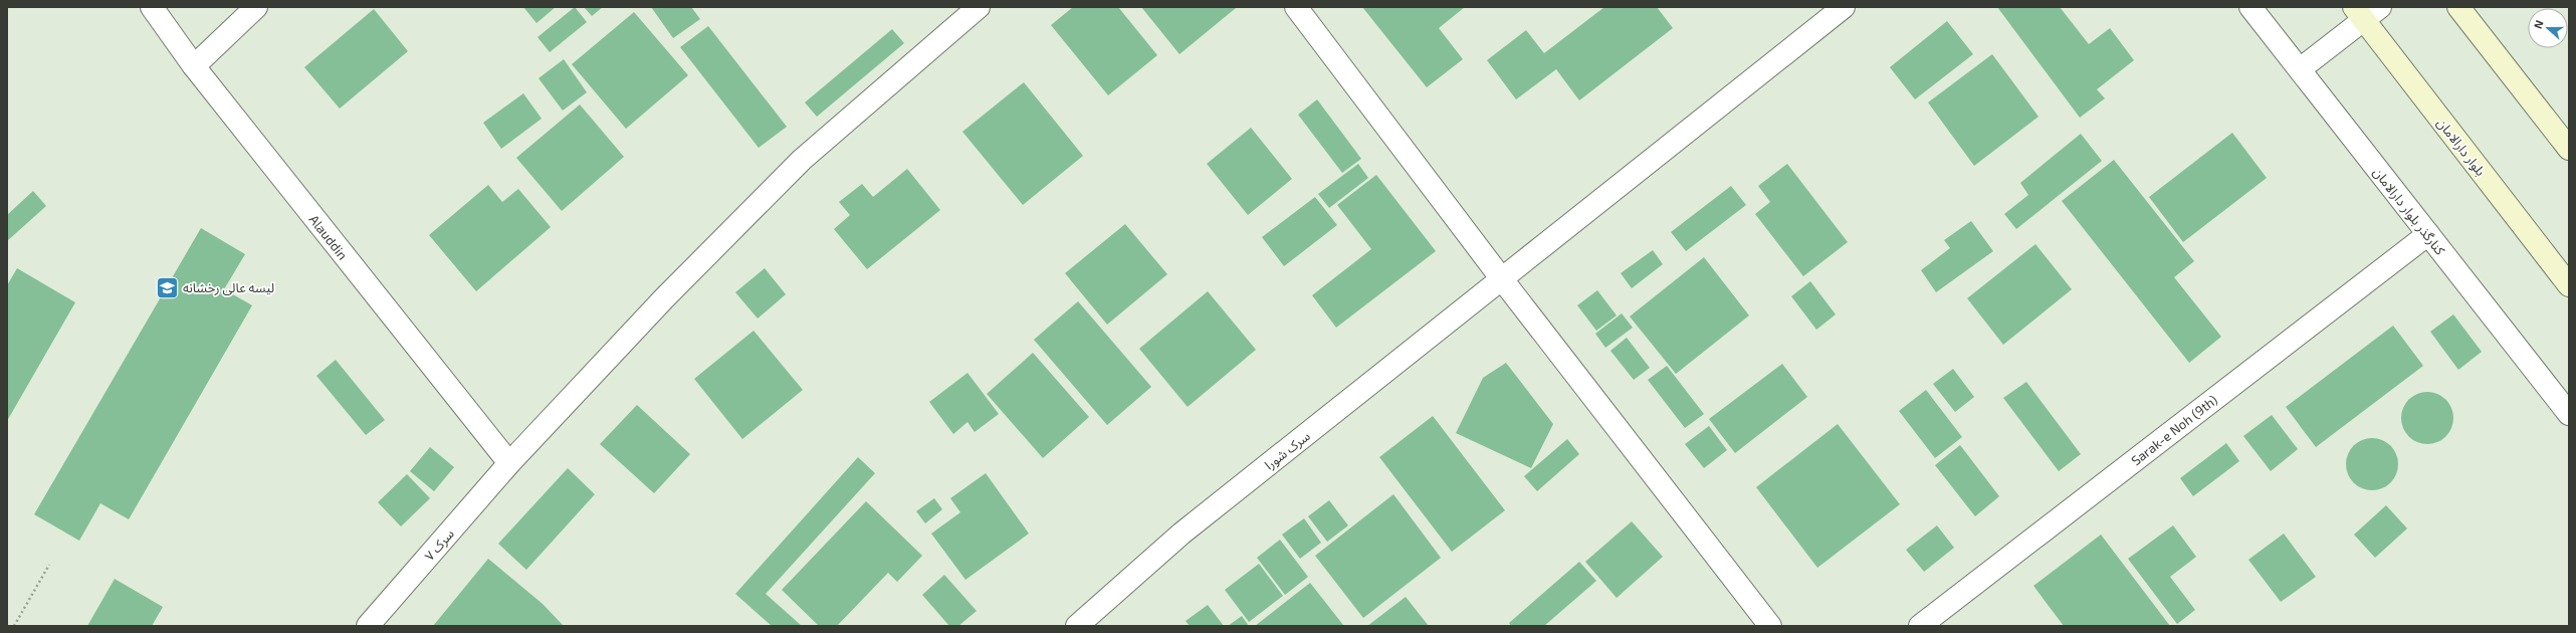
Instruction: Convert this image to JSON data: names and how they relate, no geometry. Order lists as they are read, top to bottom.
{
  "streets": {
    "main road": ["بلوار دارالامان"],
    "street": [
      "کنارگذر بلوار دارالامان",
      "Alauddin",
      "Sarak-e Noh (9th)",
      "سرک شورا",
      "سرک ۷"
    ]
  },
  "crossings": [
    ["کنارگذر بلوار دارالامان", "Sarak-e Noh (9th)"],
    ["Alauddin", "سرک ۷"]
  ],
  "places": {
    "school or university": ["لیسه عالی رخشانه"]
  },
  "north": "left"
}
